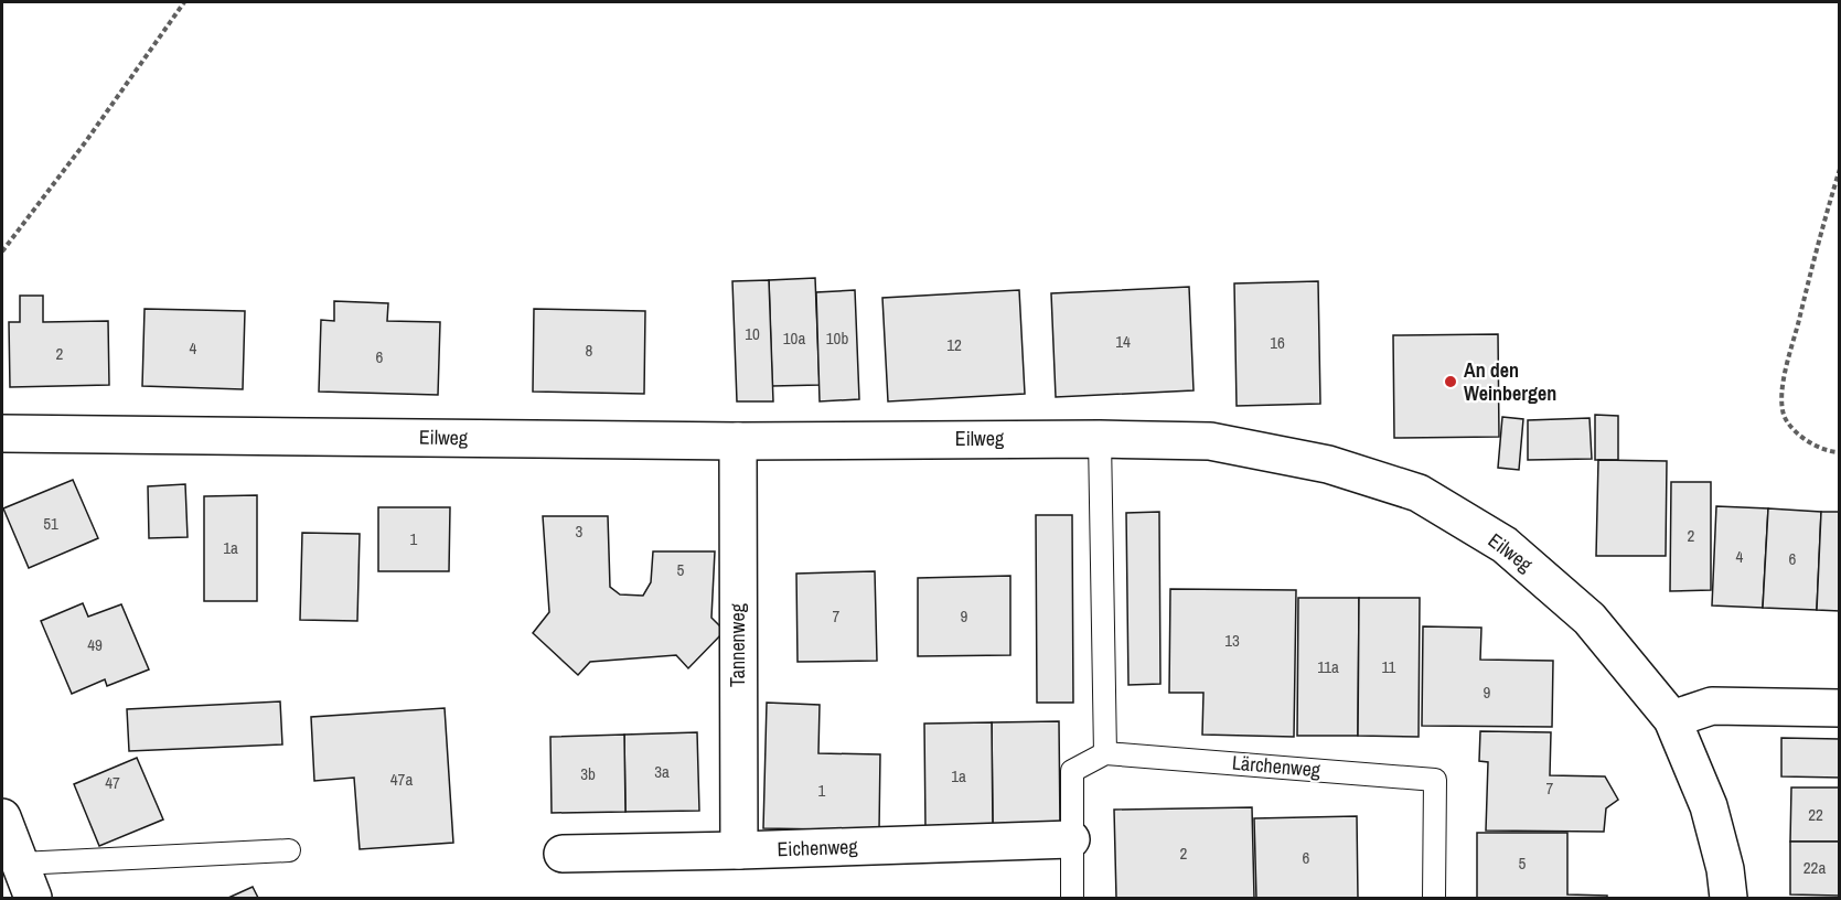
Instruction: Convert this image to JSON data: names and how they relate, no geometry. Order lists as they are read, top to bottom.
{
  "streets": {
    "street": ["Eilweg", "Tannenweg", "Eichenweg"],
    "lane": ["Lärchenweg"]
  },
  "crossings": [
    ["Eilweg", "Tannenweg"],
    ["Tannenweg", "Eichenweg"]
  ],
  "places": ["An den Weinbergen"],
  "house_numbers": [
    "10",
    "10a",
    "10b",
    "14",
    "16",
    "12",
    "4",
    "8",
    "2",
    "6",
    "51",
    "3",
    "2",
    "1",
    "1a",
    "4",
    "6",
    "5",
    "7",
    "9",
    "13",
    "49",
    "11a",
    "11",
    "9",
    "3a",
    "3b",
    "1a",
    "47a",
    "47",
    "7",
    "1",
    "22",
    "2",
    "6",
    "5",
    "22a"
  ]
}
